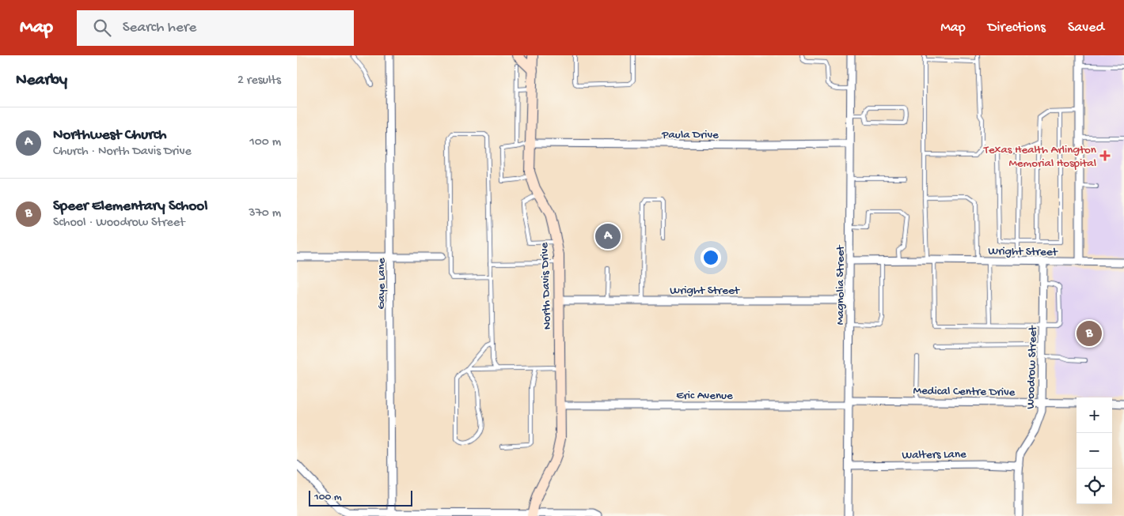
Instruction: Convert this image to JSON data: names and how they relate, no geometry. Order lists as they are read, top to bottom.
{
  "streets": {
    "street": [
      "Paula Drive",
      "Wright Street",
      "Gaye Lane",
      "Magnolia Street",
      "North Davis Drive",
      "Woodrow Street",
      "Medical Centre Drive",
      "Eric Avenue",
      "Walters Lane"
    ]
  },
  "crossings": [
    ["Paula Drive", "Magnolia Street"],
    ["Paula Drive", "North Davis Drive"],
    ["Wright Street", "Magnolia Street"],
    ["Wright Street", "North Davis Drive"],
    ["Wright Street", "Woodrow Street"],
    ["Magnolia Street", "Medical Centre Drive"],
    ["Magnolia Street", "Eric Avenue"],
    ["Magnolia Street", "Walters Lane"],
    ["North Davis Drive", "Eric Avenue"],
    ["Woodrow Street", "Medical Centre Drive"],
    ["Woodrow Street", "Walters Lane"],
    ["Medical Centre Drive", "Eric Avenue"]
  ],
  "places": {
    "health": ["Texas Health Arlington Memorial Hospital"]
  },
  "scale_bar": "100 m",
  "page": {
    "header": "Map",
    "search": "Search here",
    "nav": ["Map", "Directions", "Saved"],
    "heading": ["Nearby", "2 results"],
    "list": [
      {
        "mark": "A",
        "name": "Northwest Church",
        "note": "Church · North Davis Drive",
        "value": "100 m"
      },
      {
        "mark": "B",
        "name": "Speer Elementary School",
        "note": "School · Woodrow Street",
        "value": "370 m"
      }
    ],
    "pins": ["A", "B"],
    "map_buttons": ["+", "−"],
    "scale": "100 m"
  }
}
